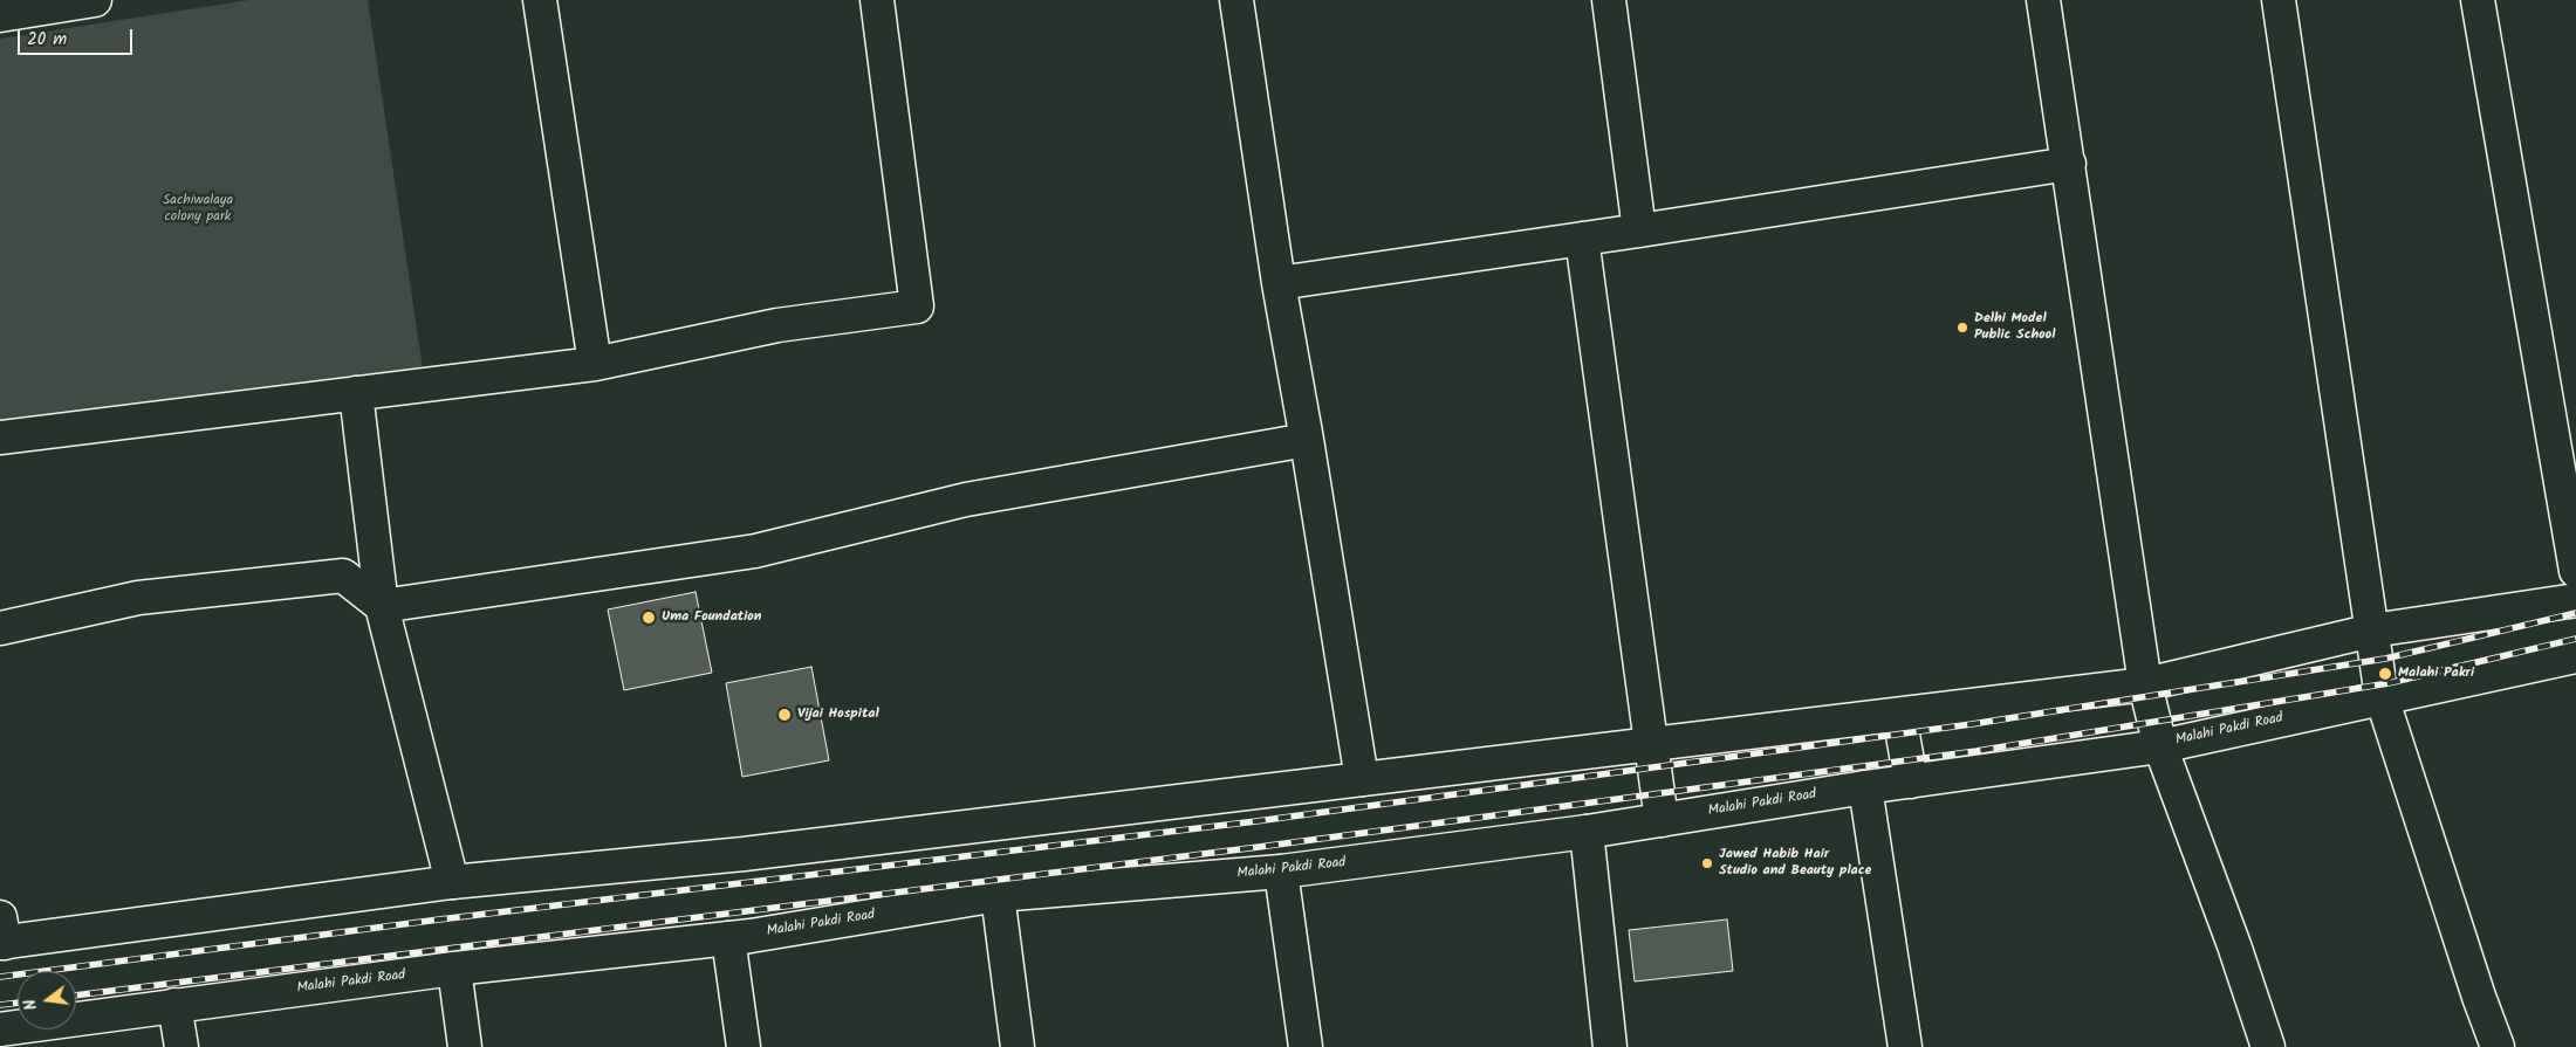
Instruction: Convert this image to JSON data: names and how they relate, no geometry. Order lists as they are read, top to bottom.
{
  "streets": {
    "street": ["Malahi Pakdi Road"]
  },
  "parks": ["Sachiwalaya colony park"],
  "places": [
    "Delhi Model Public School",
    "Uma Foundation",
    "Malahi Pakri",
    "Vijai Hospital",
    "Jawed Habib Hair Studio and Beauty place"
  ],
  "scale_bar": "20 m",
  "north": "left"
}
